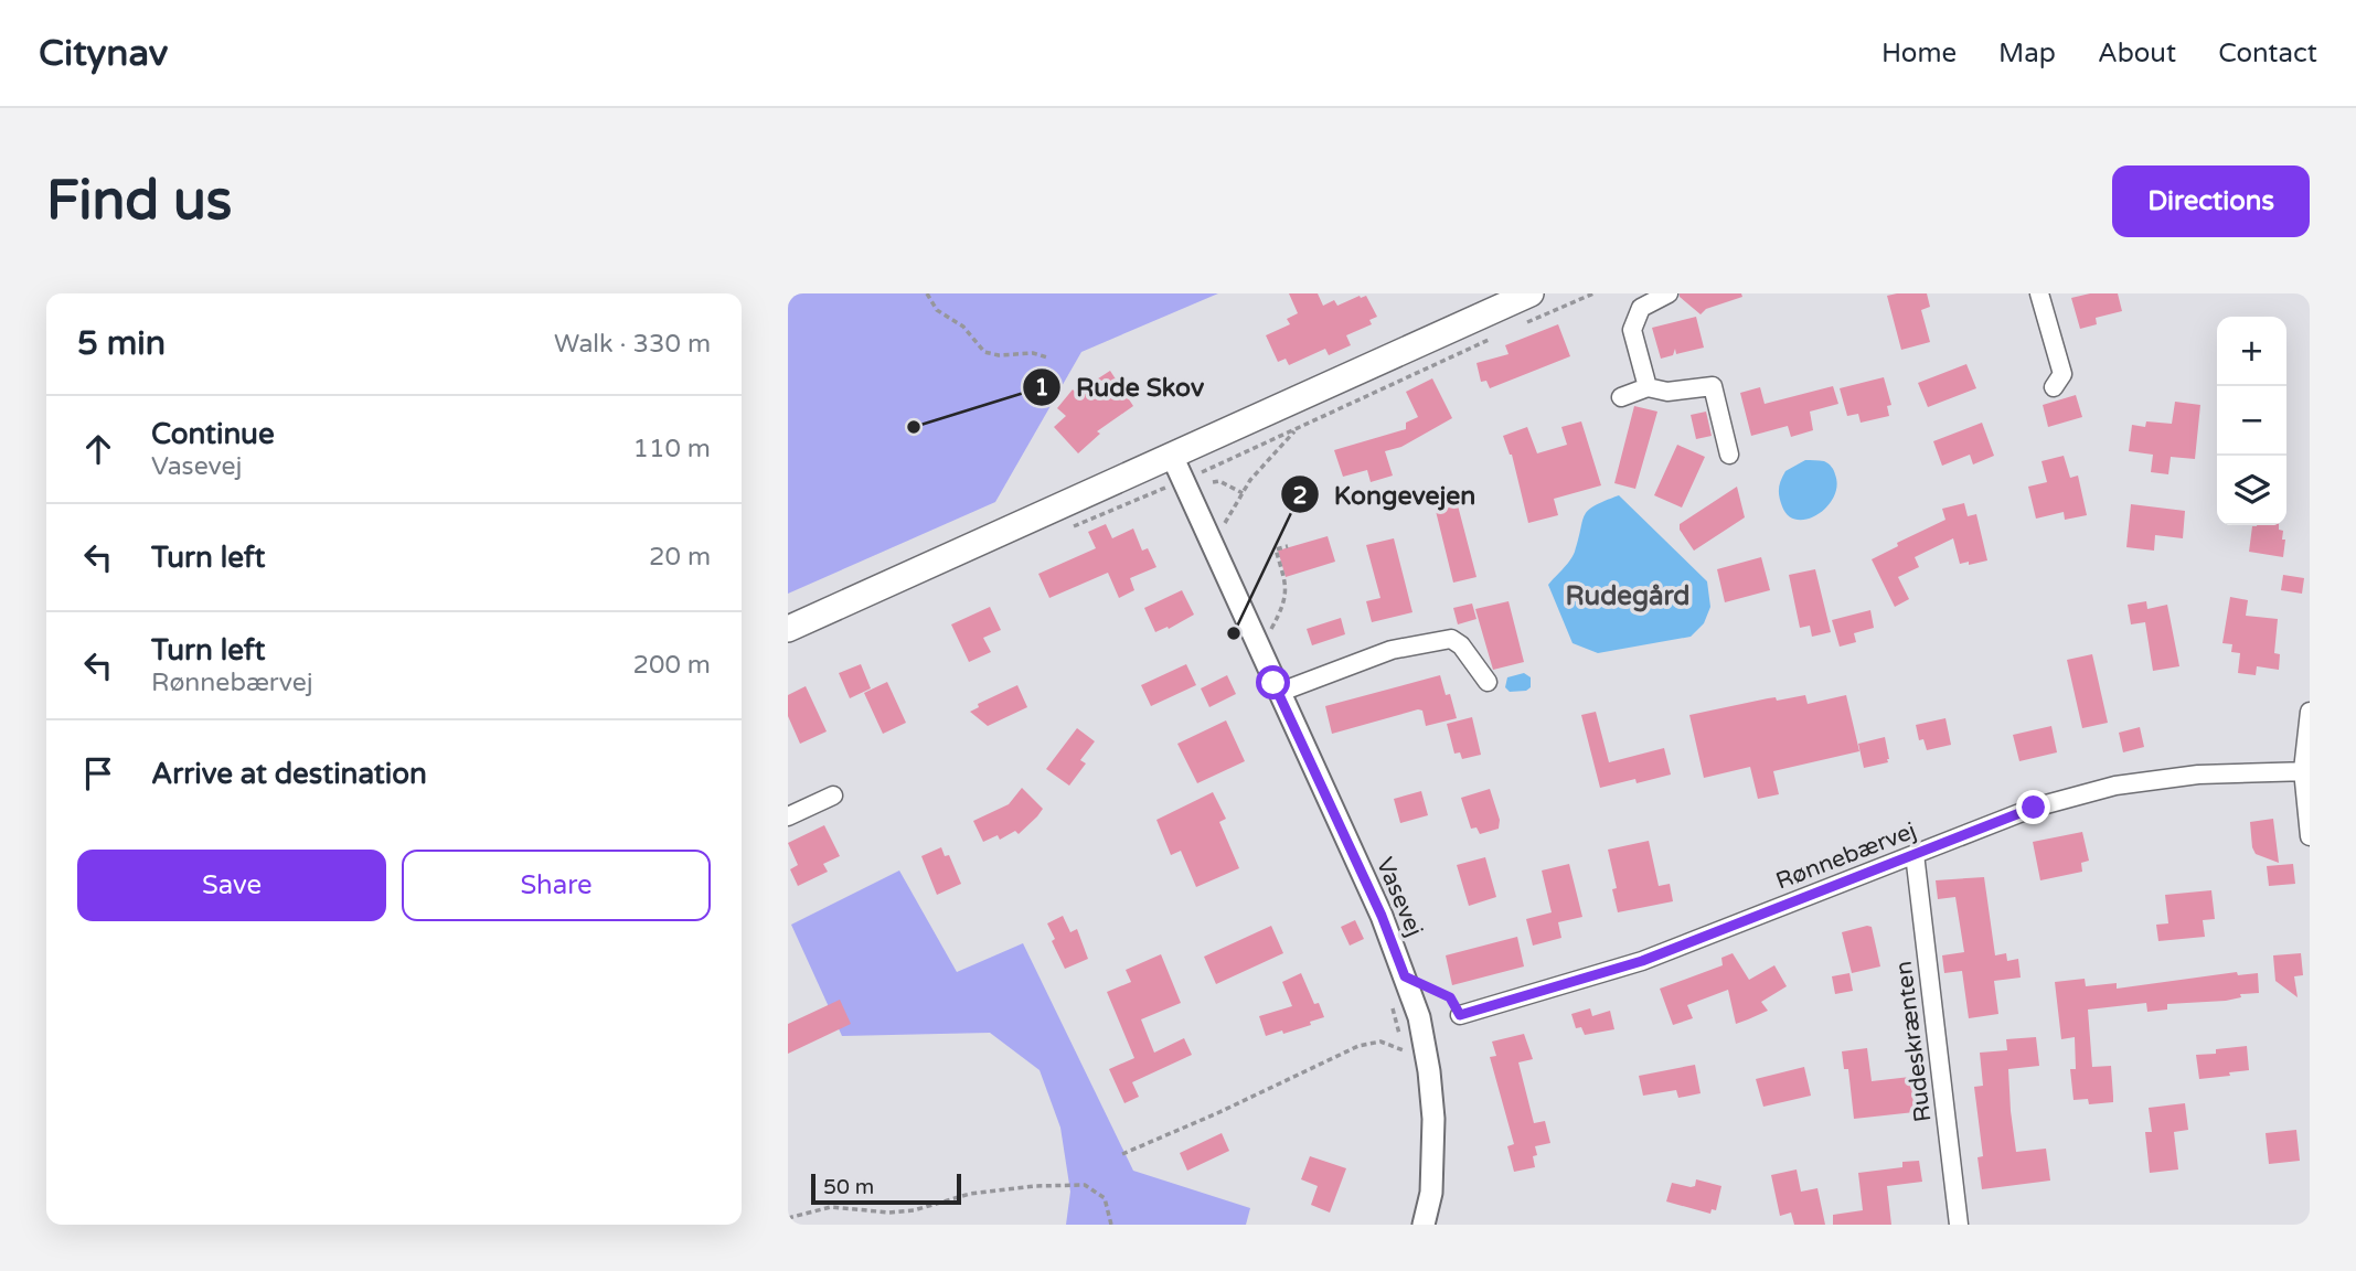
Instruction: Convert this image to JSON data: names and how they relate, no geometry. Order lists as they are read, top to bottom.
{
  "streets": {
    "street": ["Rønnebærvej", "Vasevej", "Rudeskrænten"]
  },
  "crossings": [
    ["Rønnebærvej", "Rudeskrænten"]
  ],
  "districts": ["Rudegård"],
  "places": ["Rude Skov", "Kongevejen"],
  "scale_bar": "50 m",
  "page": {
    "header": "Citynav",
    "nav": [
      "Home",
      "Map",
      "About",
      "Contact"
    ],
    "buttons": [
      "Directions",
      ["Save", "Share"]
    ],
    "title": "Find us",
    "heading": ["5 min", "Walk · 330 m"],
    "map_buttons": ["+", "−"],
    "list": [
      ["Continue", "Vasevej", "110 m"],
      ["Turn left", "20 m"],
      ["Turn left", "Rønnebærvej", "200 m"],
      "Arrive at destination"
    ],
    "scale": "50 m"
  }
}
